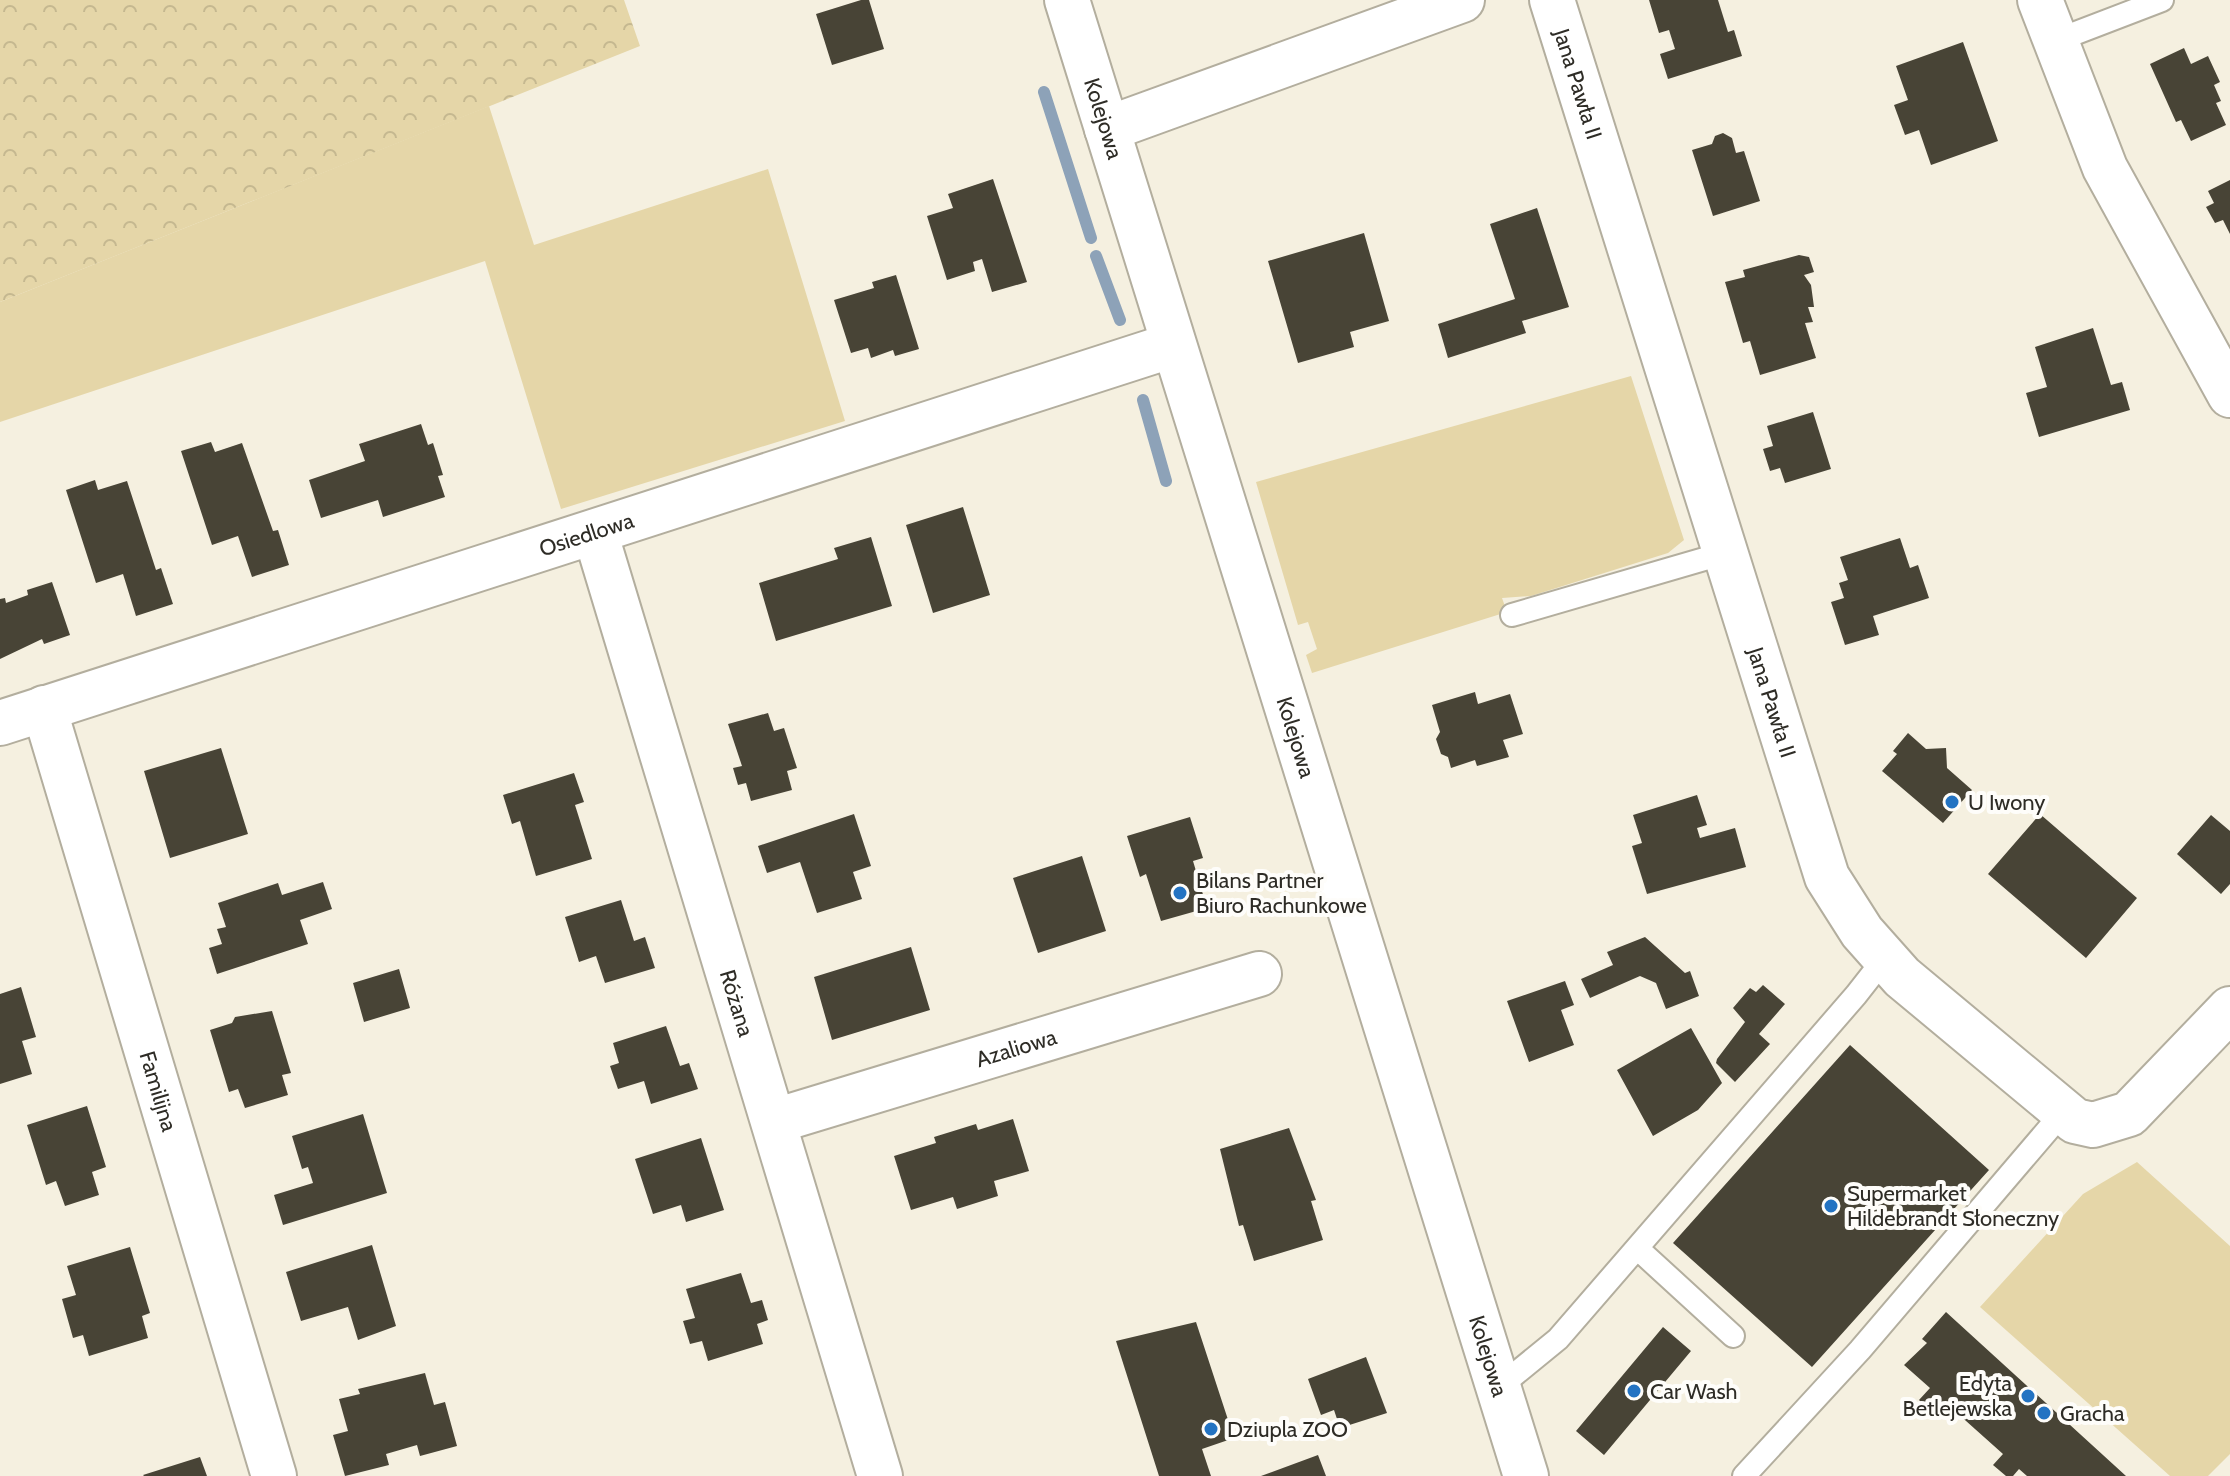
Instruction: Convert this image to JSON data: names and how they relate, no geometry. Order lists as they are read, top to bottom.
{
  "streets": {
    "street": [
      "Jana Pawła II",
      "Kolejowa",
      "Osiedlowa",
      "Różana",
      "Azaliowa",
      "Familijna"
    ]
  },
  "crossings": [
    ["Kolejowa", "Osiedlowa"],
    ["Osiedlowa", "Różana"],
    ["Osiedlowa", "Familijna"],
    ["Różana", "Azaliowa"]
  ],
  "places": [
    "U Iwony",
    "Bilans Partner Biuro Rachunkowe",
    "Supermarket Hildebrandt Słoneczny",
    "Car Wash",
    "Edyta Betlejewska",
    "Gracha",
    "Dziupla ZOO"
  ]
}
